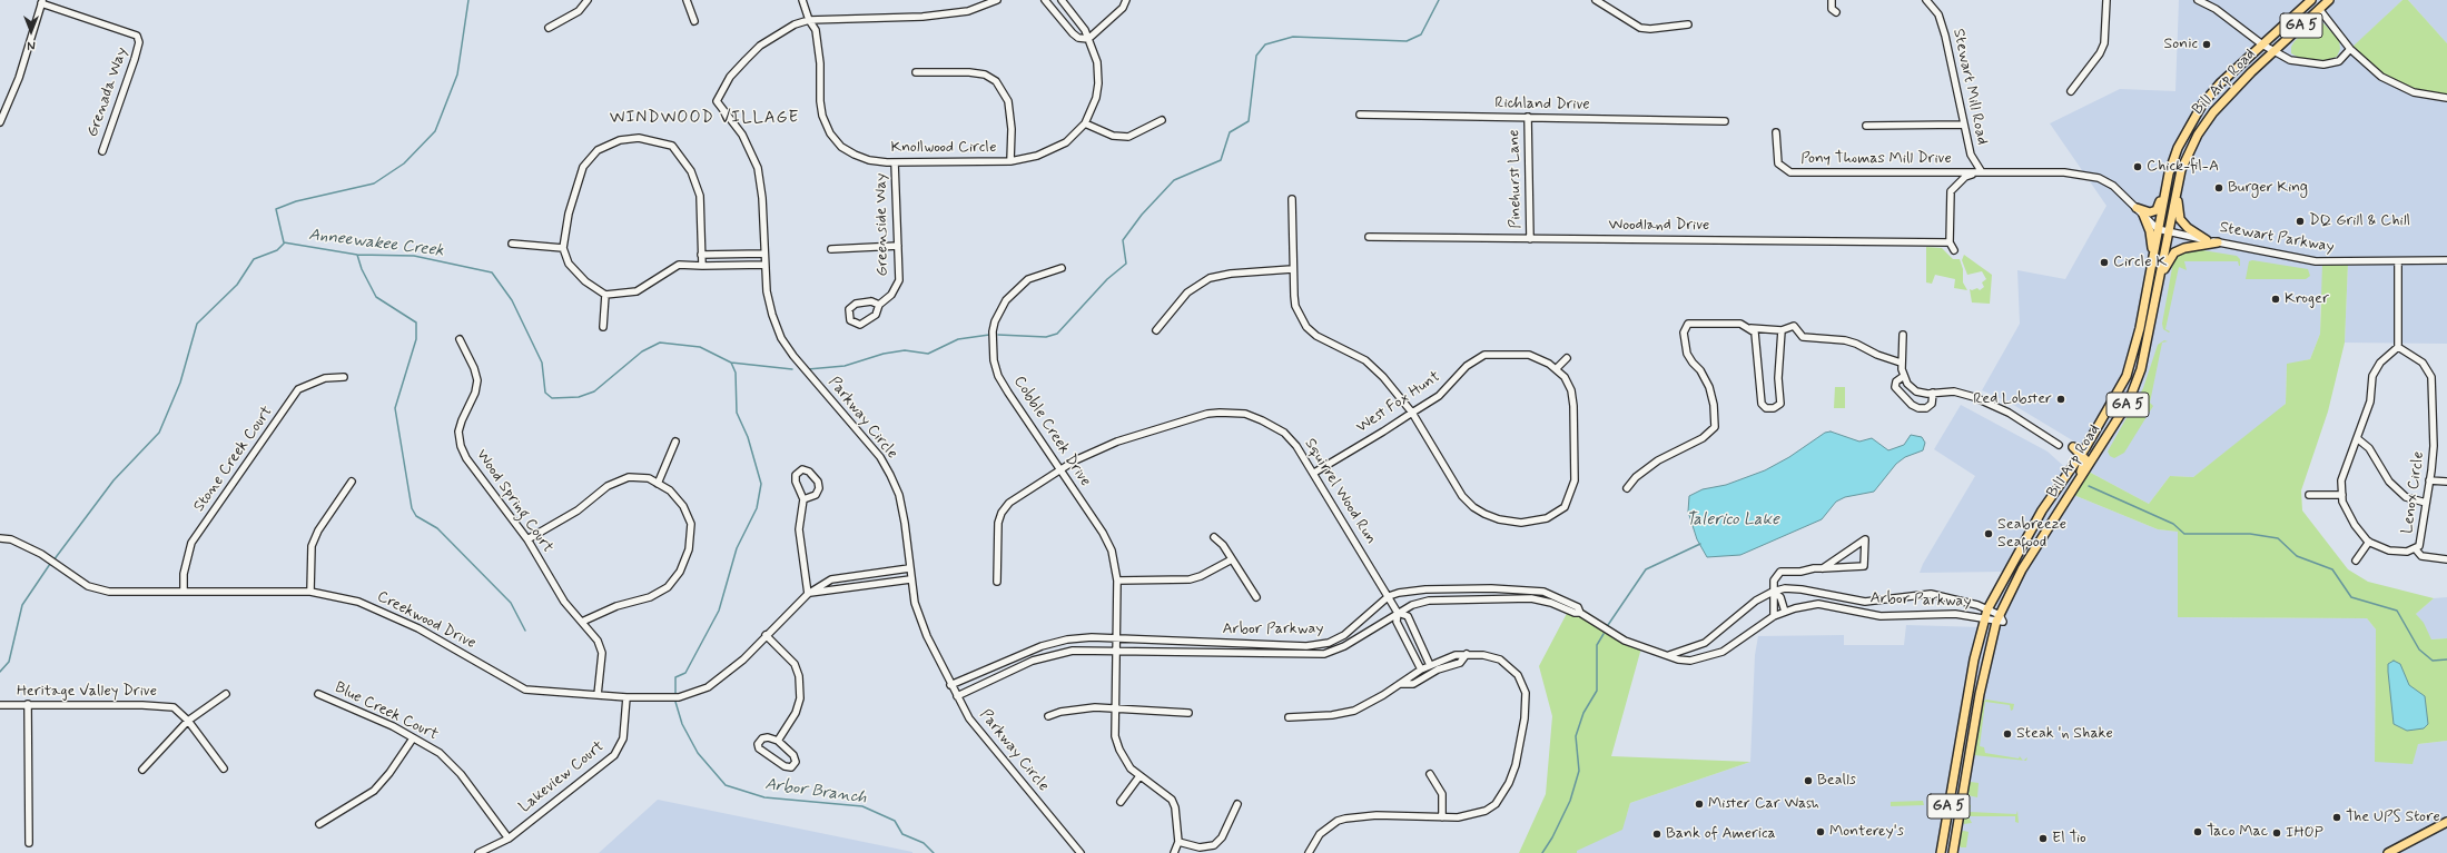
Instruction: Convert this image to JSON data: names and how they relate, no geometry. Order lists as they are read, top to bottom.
{
  "streets": {
    "main road": ["GA 5", "Bill Arp Road"],
    "street": [
      "Stewart Mill Road",
      "Grenada Way",
      "Richland Drive",
      "Knollwood Circle",
      "Pony Thomas Mill Drive",
      "Pinehurst Lane",
      "Greenside Way",
      "Woodland Drive",
      "Stewart Parkway",
      "West Fox Hunt",
      "Parkway Circle",
      "Cobble Creek Drive",
      "Stone Creek Court",
      "Squirrel Wood Run",
      "Lenox Circle",
      "Wood Spring Court",
      "Arbor Parkway",
      "Creekwood Drive",
      "Heritage Valley Drive",
      "Blue Creek Court",
      "Lakeview Court"
    ]
  },
  "crossings": [
    ["Bill Arp Road", "Stewart Parkway"],
    ["Bill Arp Road", "Arbor Parkway"],
    ["Stewart Mill Road", "Pony Thomas Mill Drive"],
    ["Richland Drive", "Pinehurst Lane"],
    ["Knollwood Circle", "Greenside Way"],
    ["Knollwood Circle", "Parkway Circle"],
    ["Pinehurst Lane", "Woodland Drive"],
    ["West Fox Hunt", "Squirrel Wood Run"],
    ["Parkway Circle", "Arbor Parkway"],
    ["Parkway Circle", "Creekwood Drive"],
    ["Cobble Creek Drive", "Squirrel Wood Run"],
    ["Cobble Creek Drive", "Arbor Parkway"],
    ["Stone Creek Court", "Creekwood Drive"],
    ["Squirrel Wood Run", "Arbor Parkway"],
    ["Wood Spring Court", "Creekwood Drive"],
    ["Creekwood Drive", "Lakeview Court"],
    ["Blue Creek Court", "Lakeview Court"]
  ],
  "districts": ["WINDWOOD VILLAGE"],
  "water": ["Anneewakee Creek", "Talerico Lake", "Arbor Branch"],
  "places": [
    "Sonic",
    "Chick-fil-A",
    "Burger King",
    "DQ Grill & Chill",
    "Circle K",
    "Kroger",
    "Red Lobster",
    "Seabreeze Seafood",
    "Steak 'n Shake",
    "Bealls",
    "Mister Car Wash",
    "The UPS Store",
    "Monterey's",
    "Taco Mac",
    "IHOP",
    "Bank of America",
    "El Tio"
  ],
  "north": "bottom"
}
